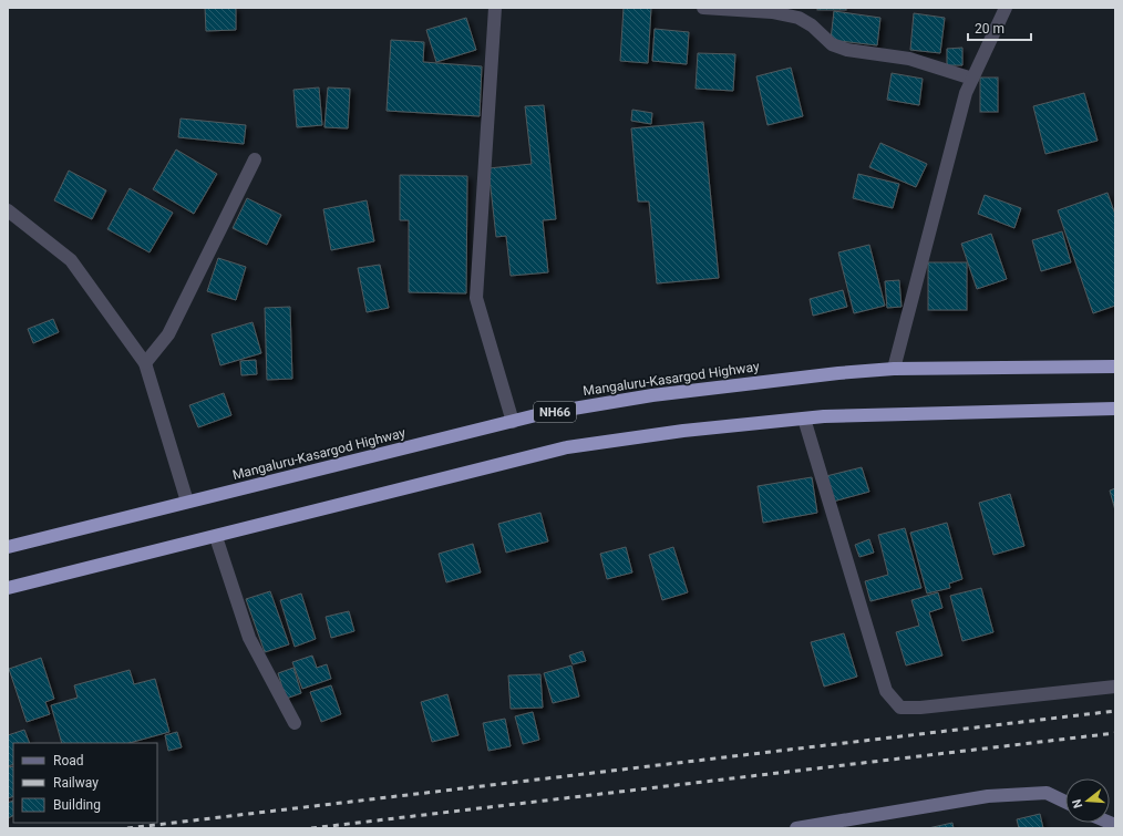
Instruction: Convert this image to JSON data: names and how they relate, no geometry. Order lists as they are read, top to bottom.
{
  "streets": {
    "highway": ["Mangaluru-Kasargod Highway", "NH66"]
  },
  "legend": ["Road", "Railway", "Building"],
  "scale_bar": "20 m",
  "north": "left"
}
